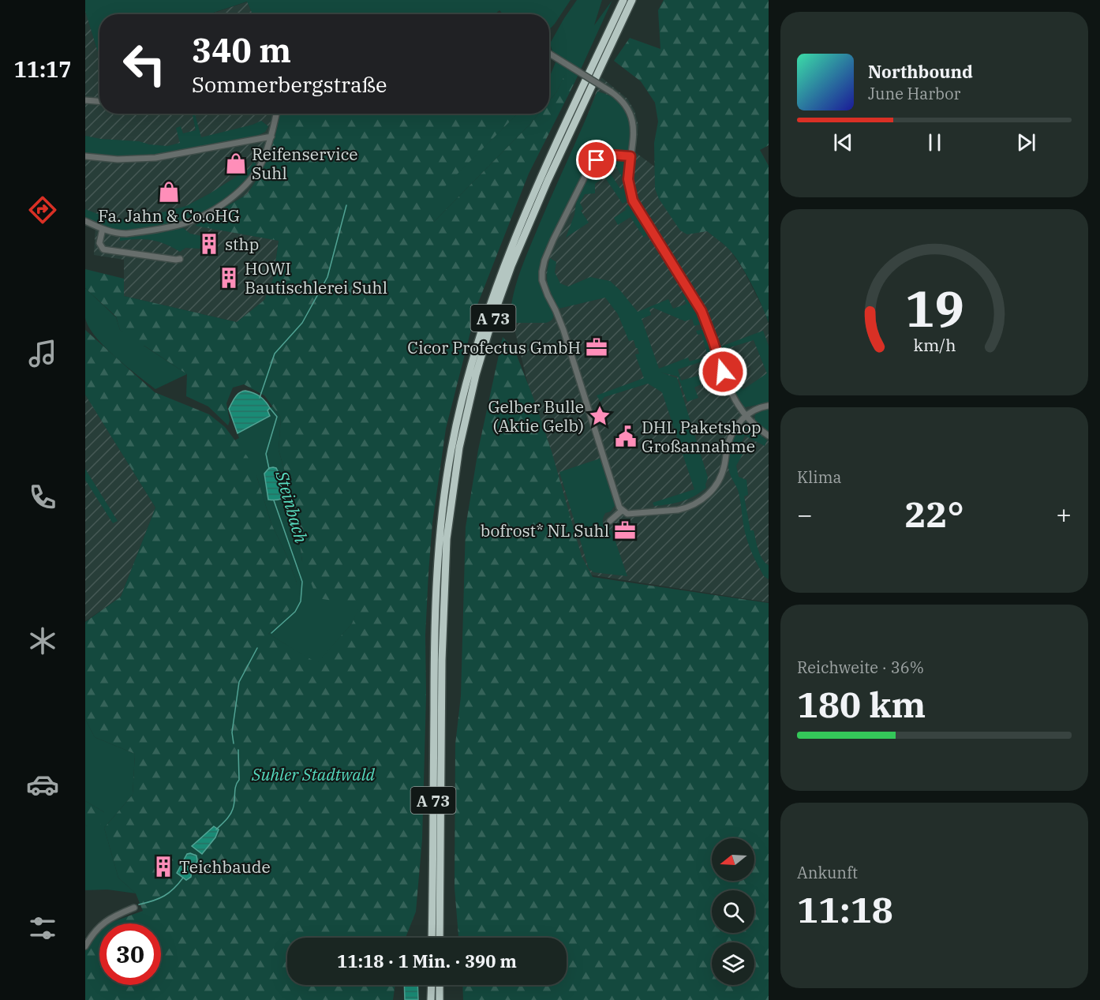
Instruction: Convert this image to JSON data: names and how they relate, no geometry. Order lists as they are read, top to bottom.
{
  "streets": {
    "highway": ["A 73"]
  },
  "water": ["Steinbach"],
  "parks": ["Suhler Stadtwald"],
  "places": {
    "shop": ["Reifenservice Suhl", "Fa. Jahn & Co.oHG"],
    "building": ["sthp", "HOWI Bautischlerei Suhl", "Teichbaude"],
    "office": ["Cicor Profectus GmbH", "bofrost* NL Suhl"],
    "place": ["Gelber Bulle (Aktie Gelb)"],
    "public building": ["DHL Paketshop Großannahme"]
  },
  "north": "left",
  "page": {
    "tabs": "11:17",
    "turn": ["340 m", "Sommerbergstraße"],
    "song": ["Northbound", "June Harbor"],
    "tile": [
      "Klima",
      ["Reichweite · 36%", "180 km"],
      ["Ankunft", "11:18"]
    ],
    "heat": ["−", "22°", "+"],
    "limit": "30",
    "trip": "11:18 · 1 Min. · 390 m",
    "gauge": ["19", "km/h"]
  }
}
